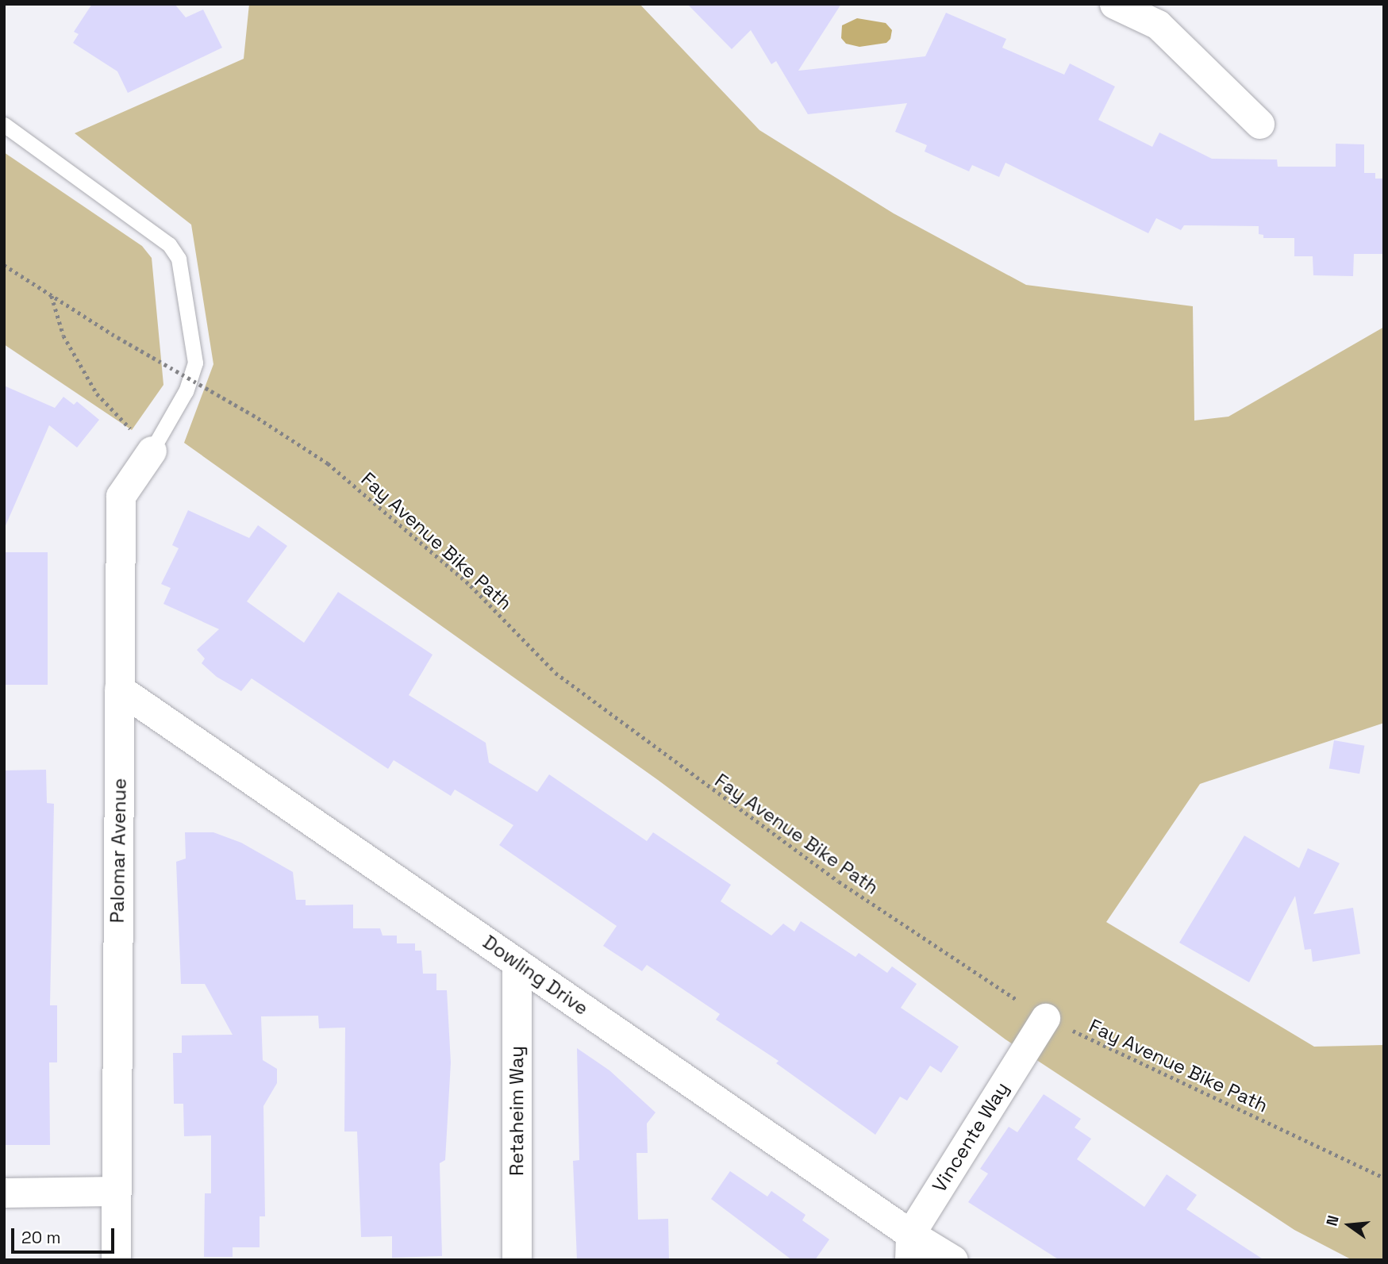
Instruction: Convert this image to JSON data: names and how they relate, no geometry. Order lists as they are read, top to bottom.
{
  "streets": {
    "street": [
      "Palomar Avenue",
      "Dowling Drive",
      "Retaheim Way",
      "Vincente Way"
    ],
    "path": ["Fay Avenue Bike Path"]
  },
  "crossings": [
    ["Fay Avenue Bike Path", "Vincente Way"],
    ["Palomar Avenue", "Dowling Drive"],
    ["Dowling Drive", "Retaheim Way"],
    ["Dowling Drive", "Vincente Way"]
  ],
  "scale_bar": "20 m",
  "north": "left"
}
